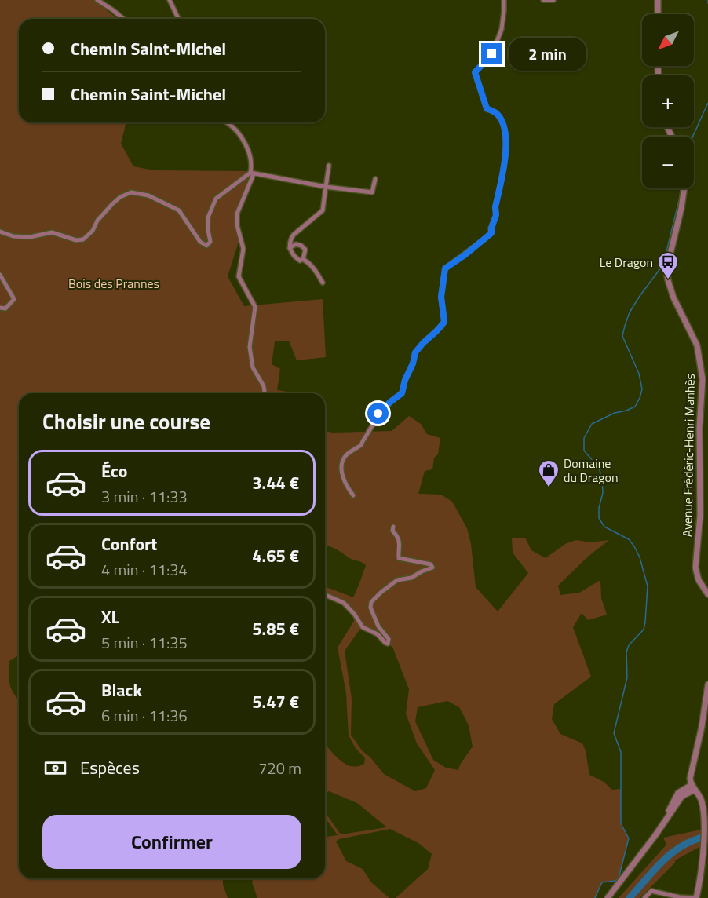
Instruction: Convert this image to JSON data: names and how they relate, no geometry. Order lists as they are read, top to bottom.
{
  "streets": {
    "street": ["Avenue Frédéric-Henri Manhès"]
  },
  "parks": ["Bois des Prannes"],
  "places": {
    "bus stop": ["Le Dragon"],
    "shop": ["Domaine du Dragon"]
  },
  "north": "bottom left",
  "page": {
    "map_buttons": ["+", "−"],
    "banner": ["Chemin Saint-Michel", "Chemin Saint-Michel"],
    "bubble": "2 min",
    "heading": "Choisir une course",
    "list": [
      {
        "name": "Éco",
        "note": "3 min · 11:33",
        "value": "3.44 €"
      },
      {
        "name": "Confort",
        "note": "4 min · 11:34",
        "value": "4.65 €"
      },
      {
        "name": "XL",
        "note": "5 min · 11:35",
        "value": "5.85 €"
      },
      {
        "name": "Black",
        "note": "6 min · 11:36",
        "value": "5.47 €"
      }
    ],
    "pay": ["Espèces", "720 m"],
    "buttons": "Confirmer"
  }
}
